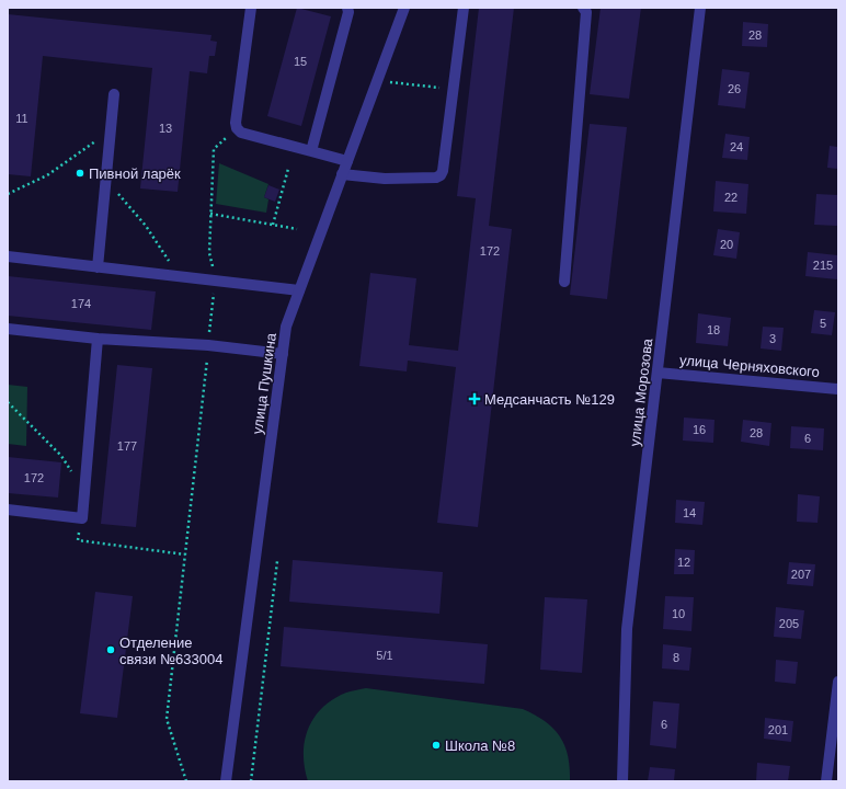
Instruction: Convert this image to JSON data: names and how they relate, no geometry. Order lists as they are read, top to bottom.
{
  "streets": {
    "street": ["улица Черняховского", "улица Пушкина", "улица Морозова"]
  },
  "crossings": [
    ["улица Черняховского", "улица Морозова"]
  ],
  "places": {
    "other": ["Пивной ларёк", "Отделение связи №633004", "Школа №8"],
    "health": ["Медсанчасть №129"]
  },
  "house_numbers": [
    "28",
    "15",
    "26",
    "11",
    "13",
    "24",
    "22",
    "20",
    "172",
    "215",
    "174",
    "5",
    "18",
    "3",
    "16",
    "28",
    "6",
    "177",
    "172",
    "14",
    "12",
    "207",
    "10",
    "205",
    "5/1",
    "8",
    "6",
    "201"
  ]
}
